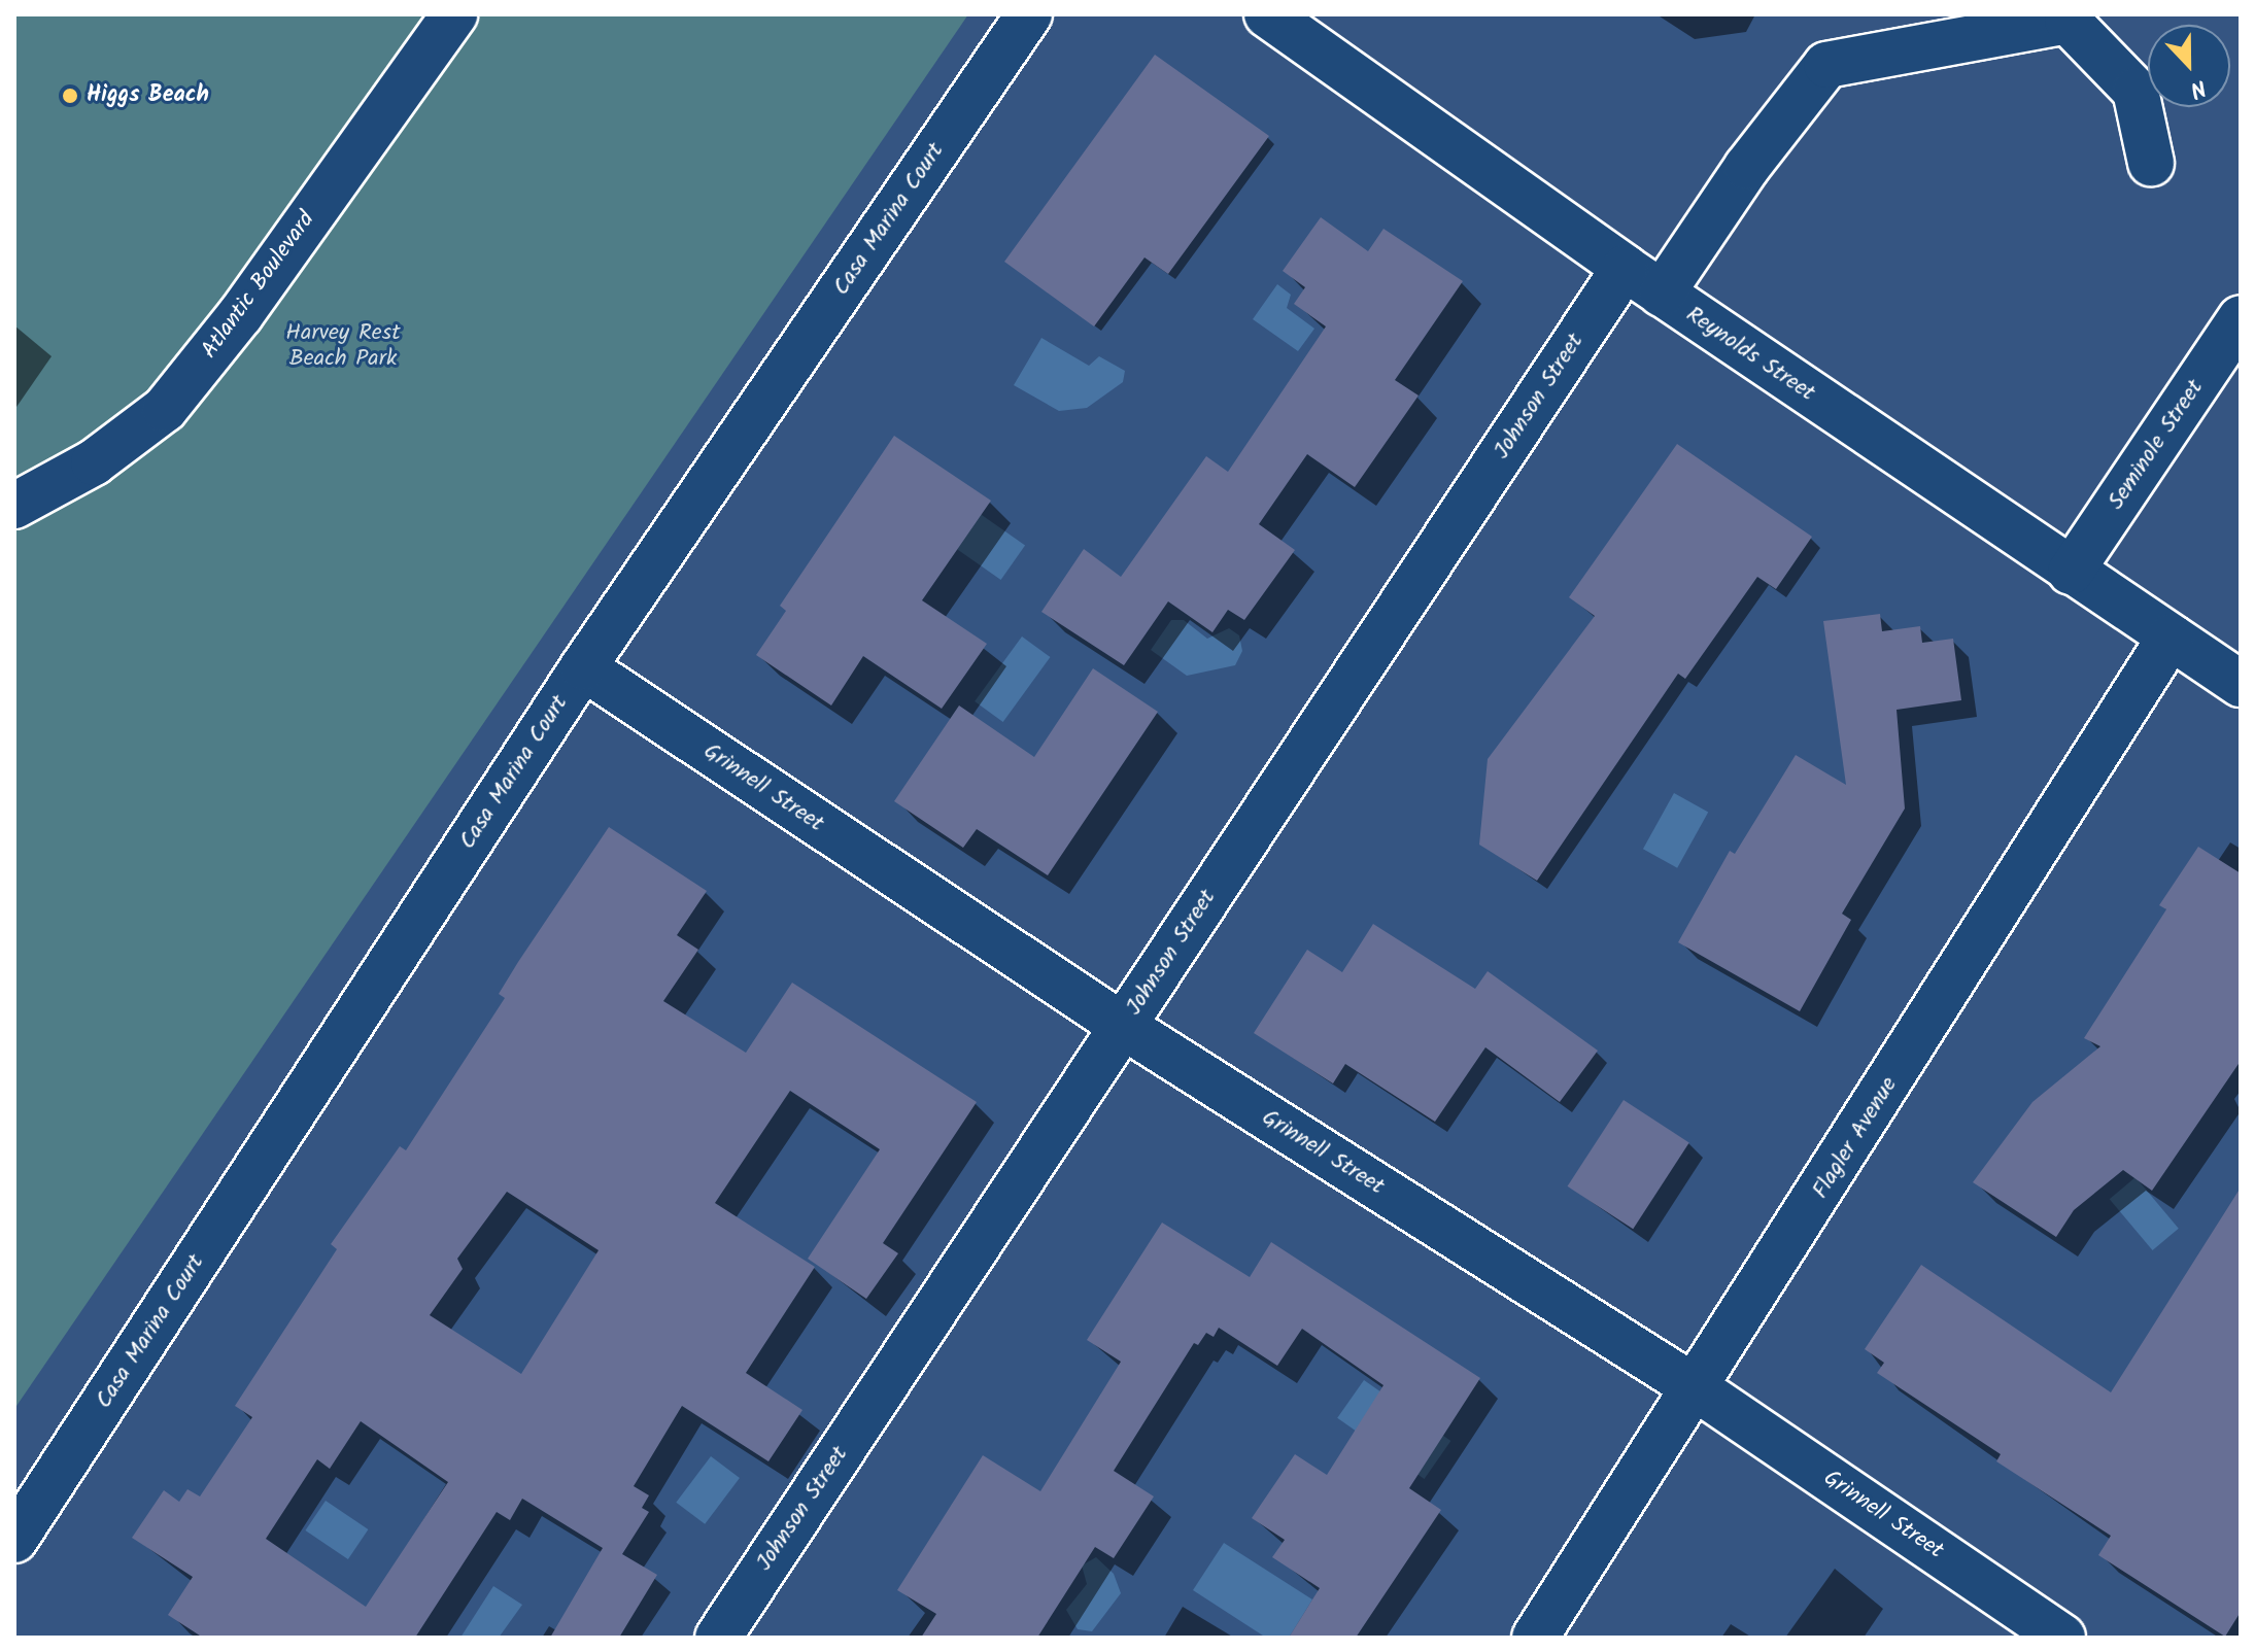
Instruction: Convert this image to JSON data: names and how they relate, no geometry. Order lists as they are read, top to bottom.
{
  "streets": {
    "street": [
      "Casa Marina Court",
      "Atlantic Boulevard",
      "Reynolds Street",
      "Johnson Street",
      "Seminole Street",
      "Grinnell Street",
      "Flagler Avenue"
    ]
  },
  "crossings": [
    ["Casa Marina Court", "Grinnell Street"],
    ["Reynolds Street", "Johnson Street"],
    ["Reynolds Street", "Seminole Street"],
    ["Reynolds Street", "Flagler Avenue"],
    ["Johnson Street", "Grinnell Street"],
    ["Grinnell Street", "Flagler Avenue"]
  ],
  "parks": ["Harvey Rest Beach Park"],
  "places": ["Higgs Beach"],
  "north": "bottom"
}
